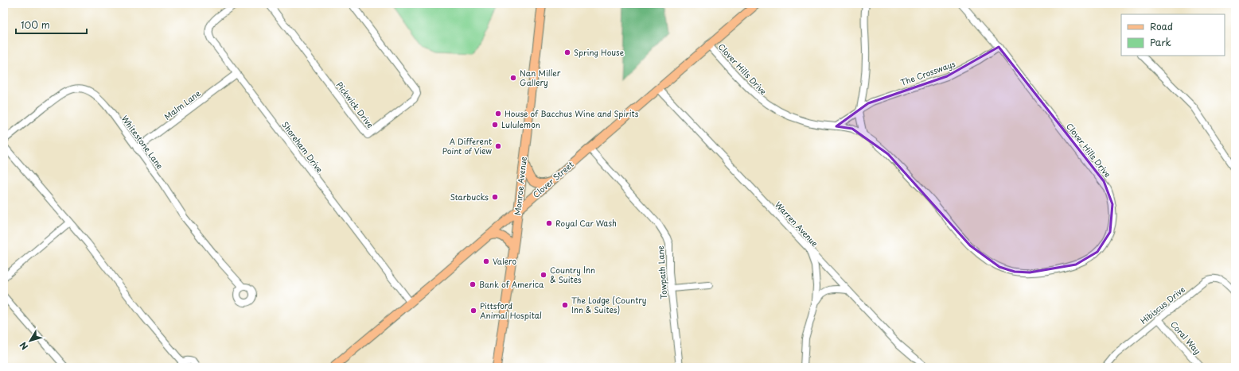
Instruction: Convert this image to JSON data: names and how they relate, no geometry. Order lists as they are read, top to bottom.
{
  "streets": {
    "main road": ["Clover Street", "Monroe Avenue"],
    "street": [
      "Clover Hills Drive",
      "The Crossways",
      "Malm Lane",
      "Pickwick Drive",
      "Whitestone Lane",
      "Shoreham Drive",
      "Warren Avenue",
      "Towpath Lane",
      "Hibiscus Drive",
      "Coral Way"
    ]
  },
  "crossings": [
    ["Clover Hills Drive", "The Crossways"],
    ["Clover Hills Drive", "Clover Street"],
    ["Malm Lane", "Whitestone Lane"],
    ["Malm Lane", "Shoreham Drive"],
    ["Shoreham Drive", "Clover Street"],
    ["Clover Street", "Monroe Avenue"],
    ["Clover Street", "Warren Avenue"],
    ["Clover Street", "Towpath Lane"],
    ["Hibiscus Drive", "Coral Way"]
  ],
  "places": [
    "Spring House",
    "Nan Miller Gallery",
    "House of Bacchus Wine and Spirits",
    "Lululemon",
    "A Different Point of View",
    "Starbucks",
    "Royal Car Wash",
    "Valero",
    "Country Inn & Suites",
    "Bank of America",
    "The Lodge (Country Inn & Suites)",
    "Pittsford Animal Hospital"
  ],
  "legend": ["Road", "Park"],
  "scale_bar": "100 m",
  "north": "bottom left"
}
